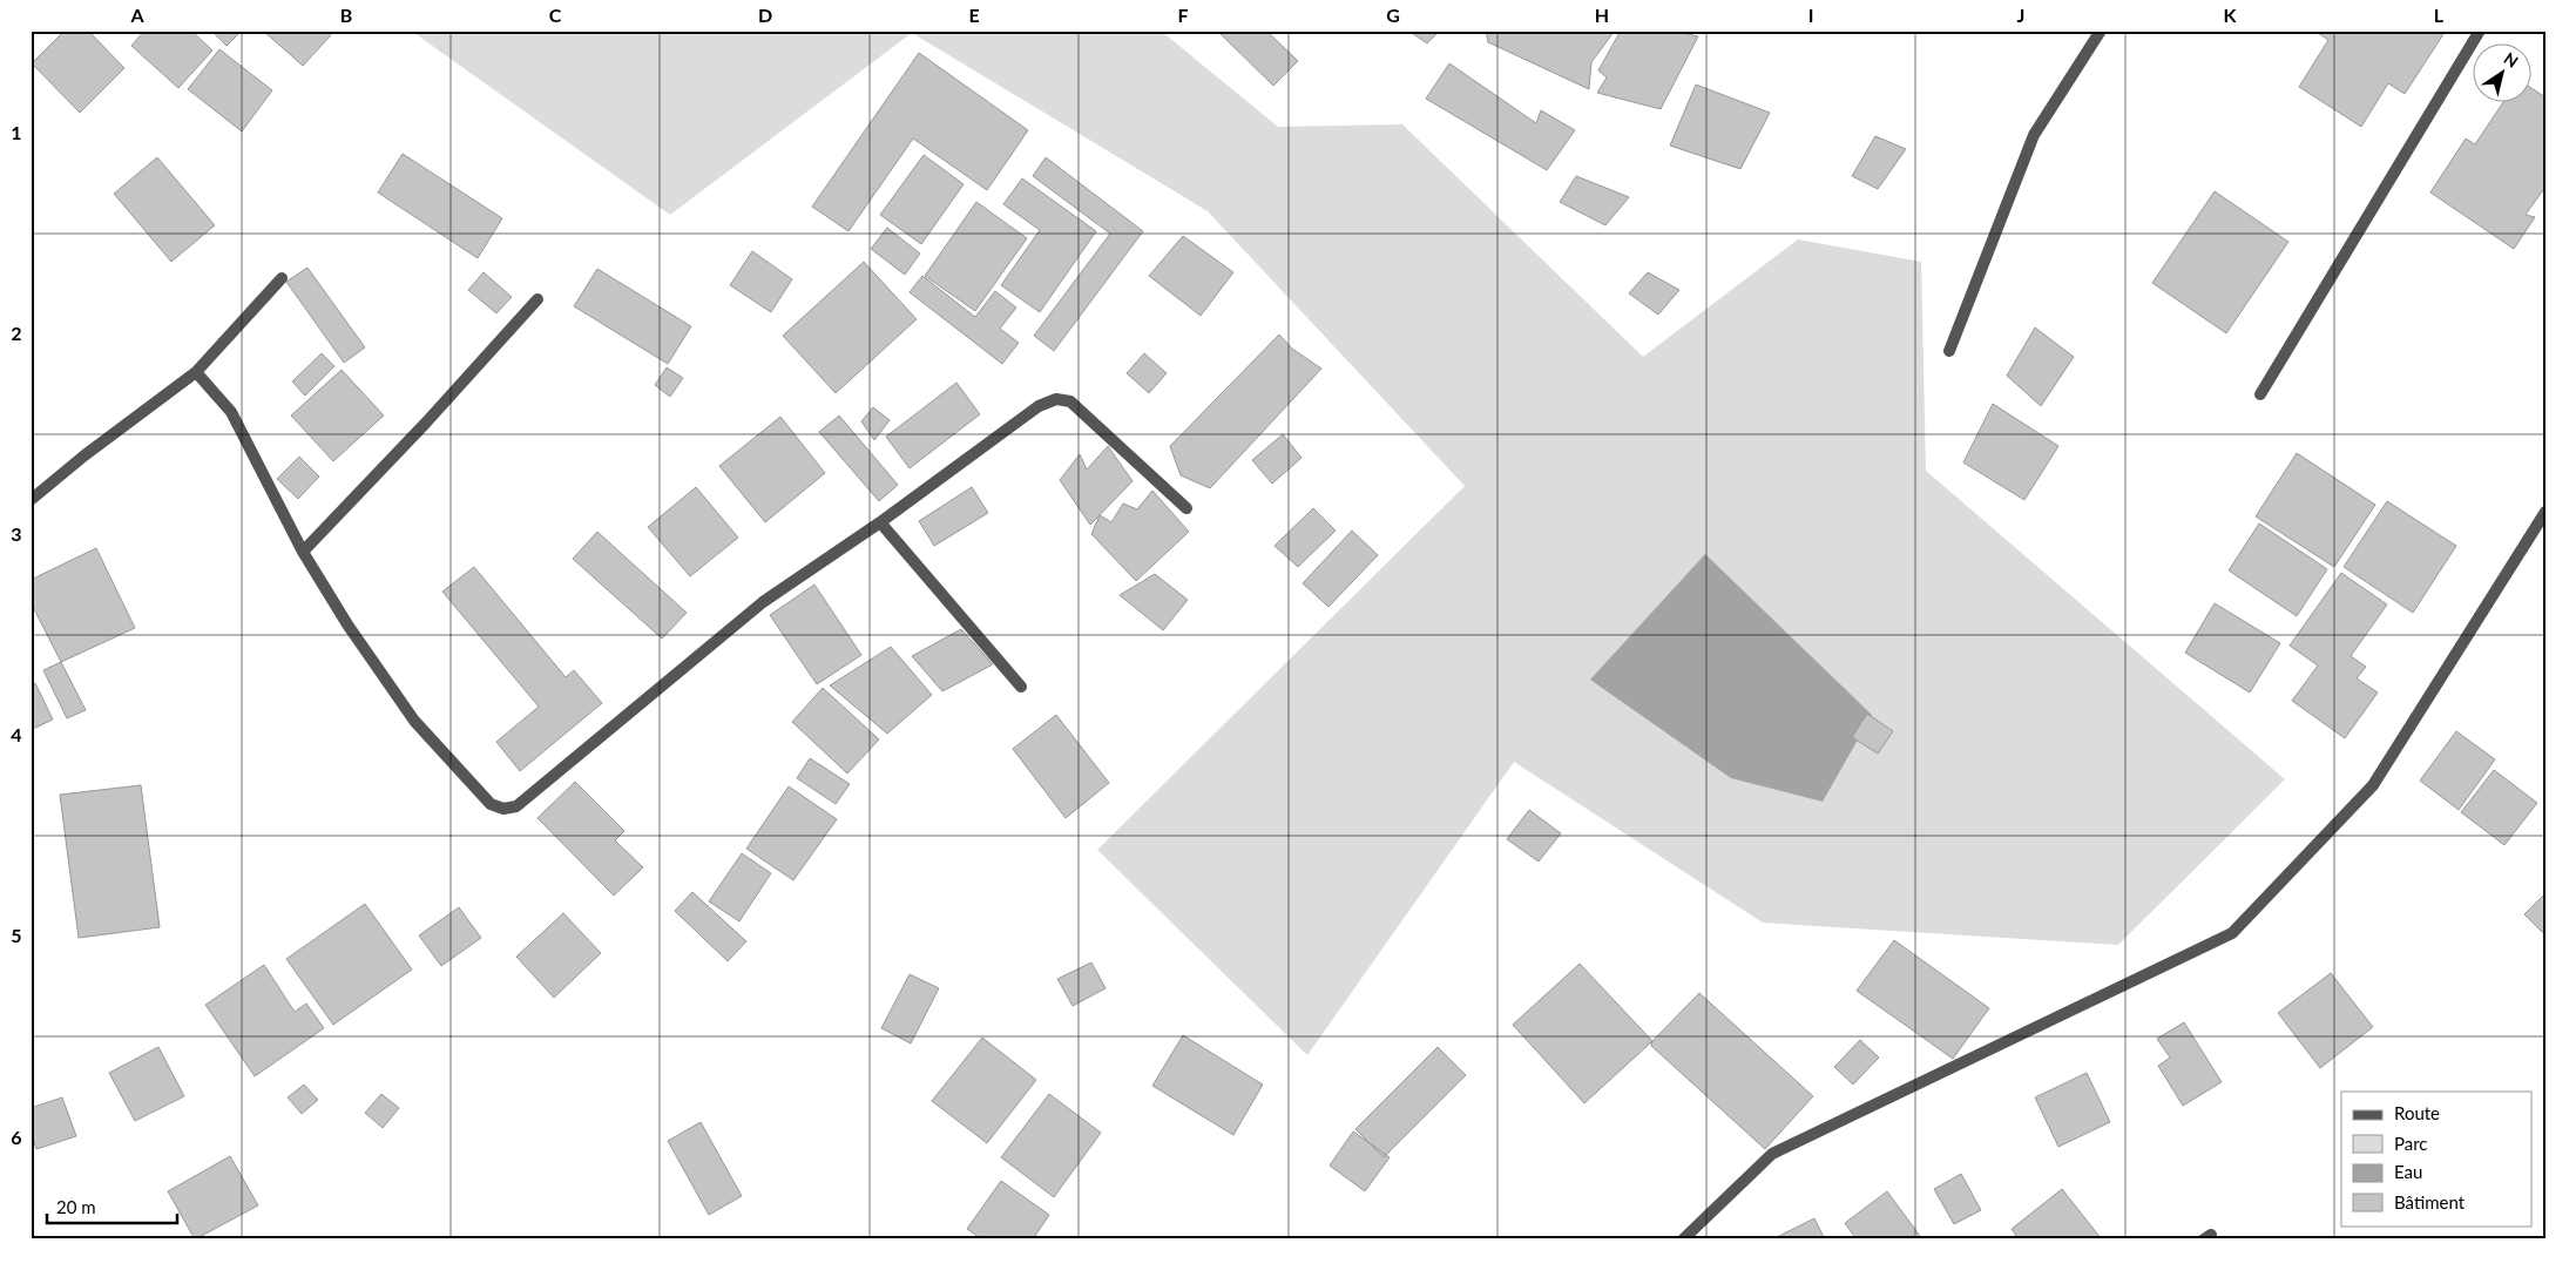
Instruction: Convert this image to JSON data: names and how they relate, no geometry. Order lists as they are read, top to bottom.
{
  "legend": [
    "Route",
    "Parc",
    "Eau",
    "Bâtiment"
  ],
  "scale_bar": "20 m",
  "north": "top right",
  "grid": {
    "columns": [
      "A",
      "B",
      "C",
      "D",
      "E",
      "F",
      "G",
      "H",
      "I",
      "J",
      "K",
      "L"
    ],
    "rows": [
      "1",
      "2",
      "3",
      "4",
      "5",
      "6"
    ]
  }
}
